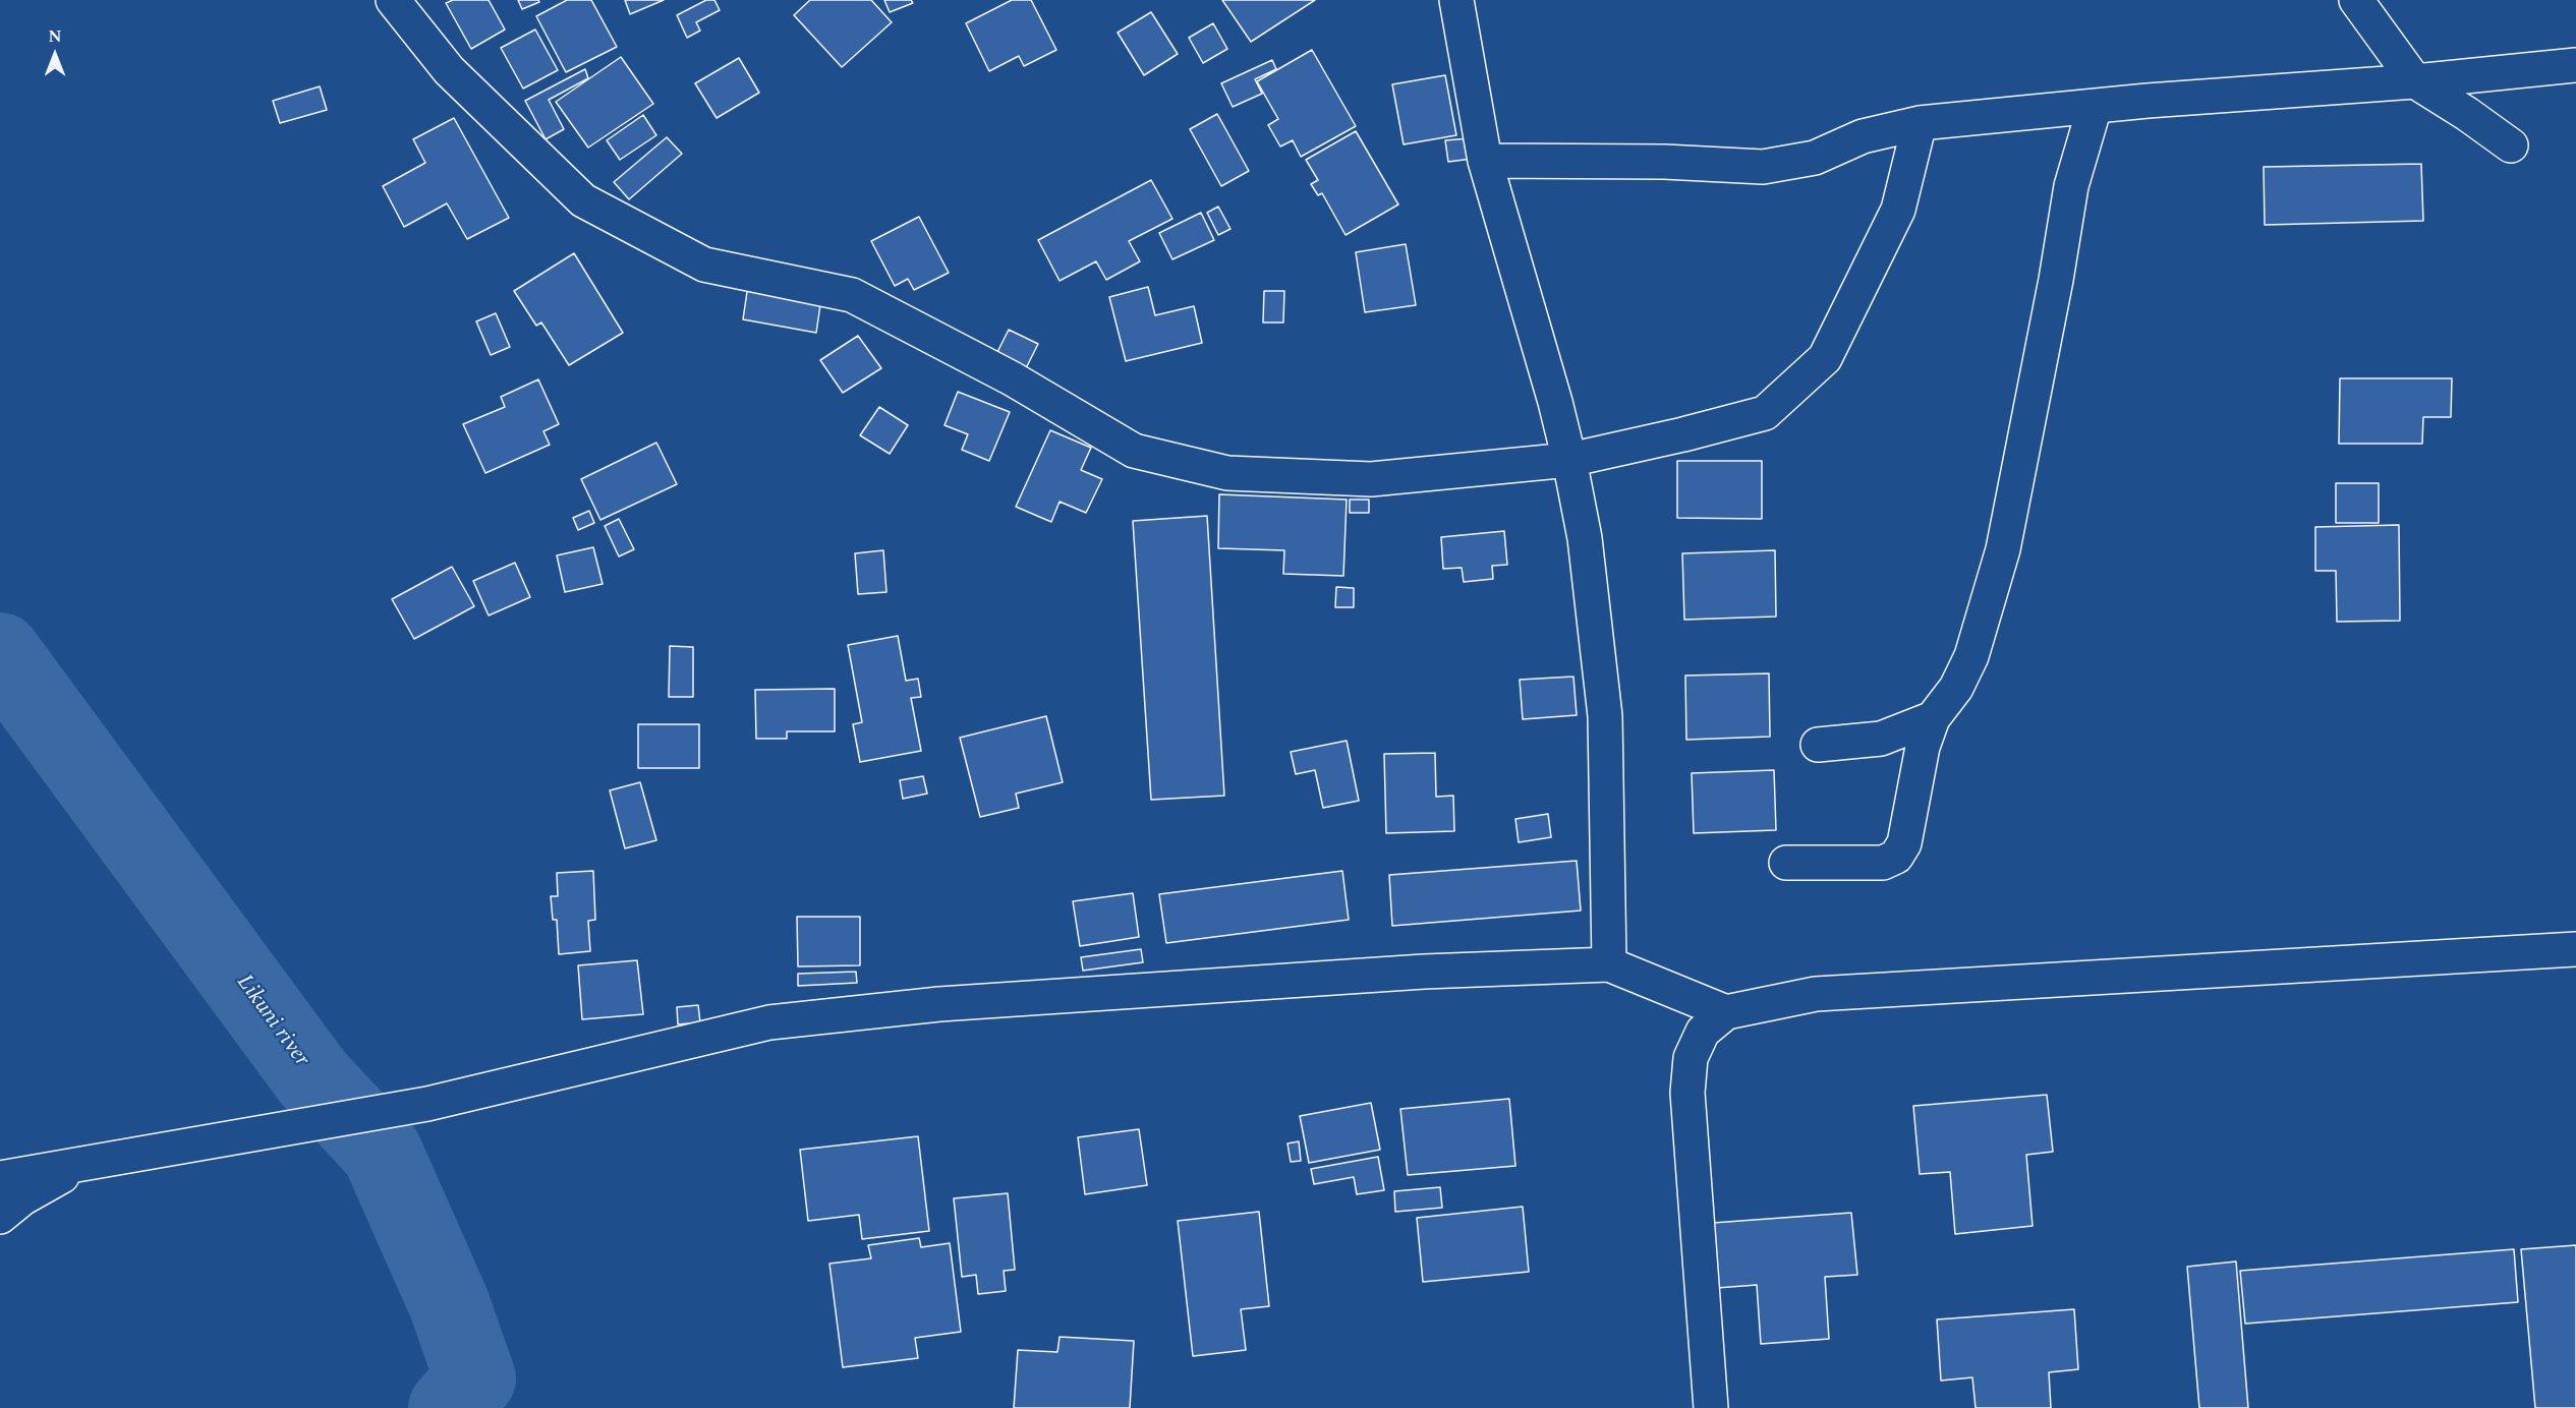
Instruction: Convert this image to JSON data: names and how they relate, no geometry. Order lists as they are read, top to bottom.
{
  "water": ["Likuni river"],
  "north": "top"
}
